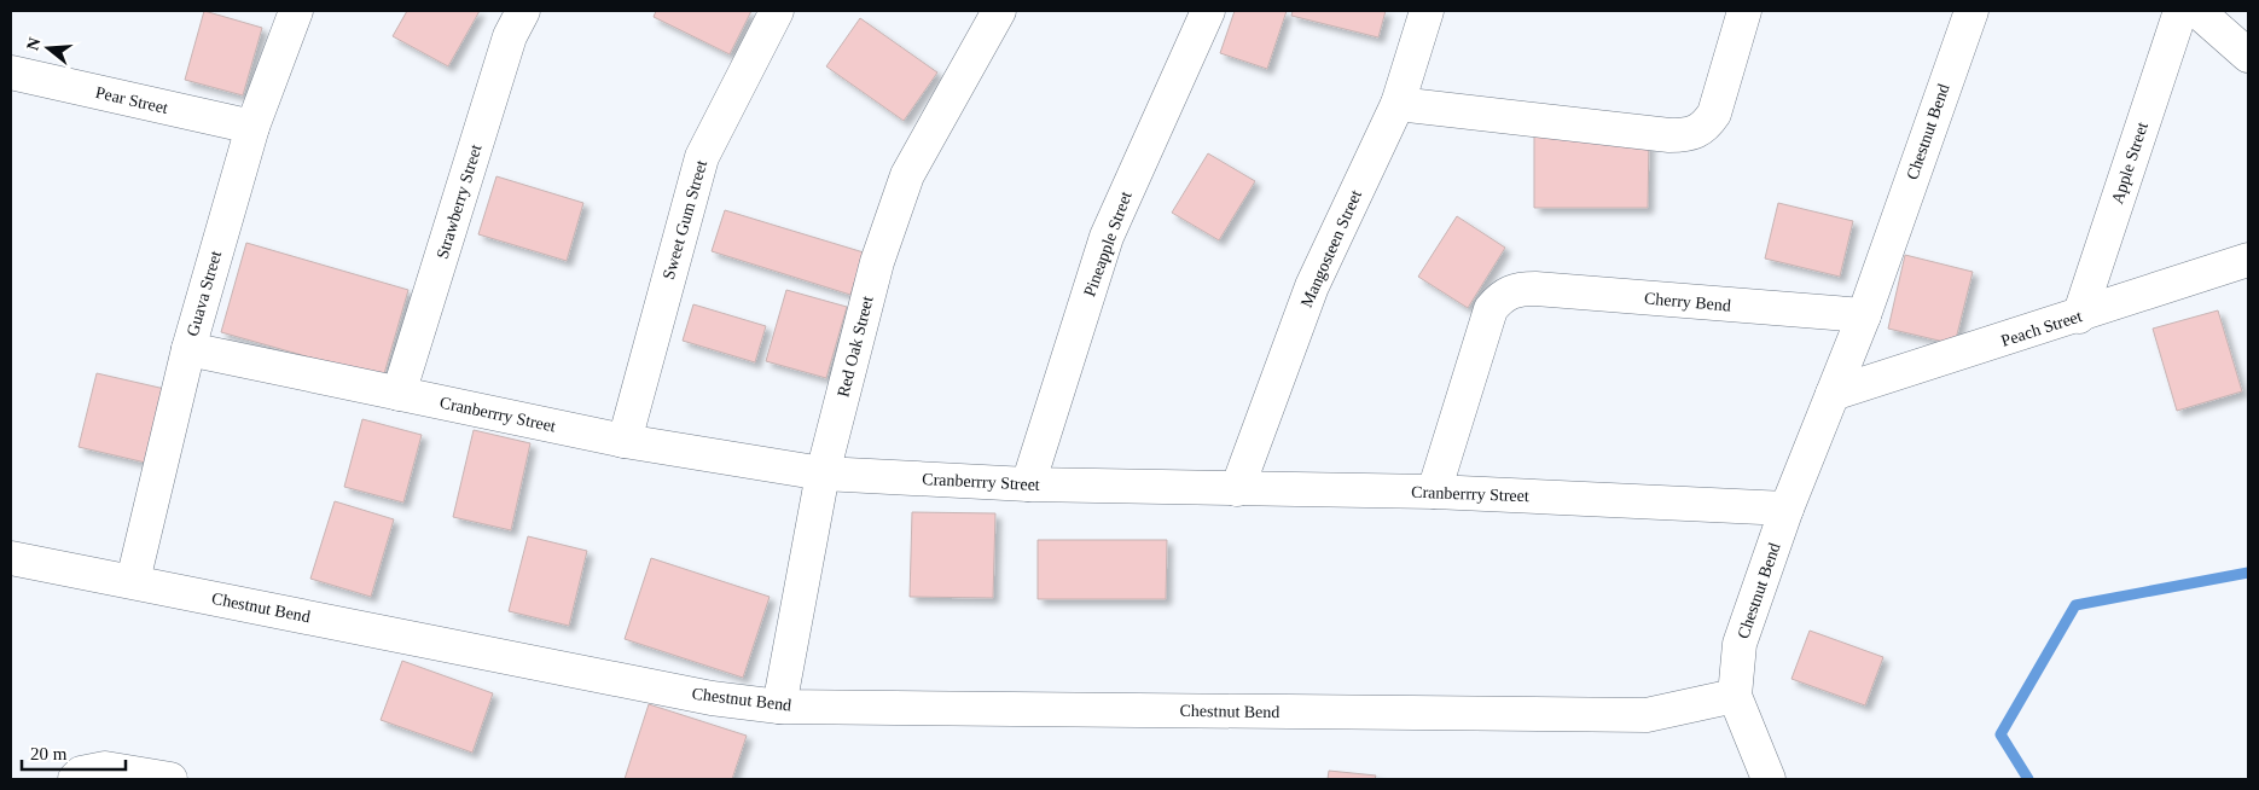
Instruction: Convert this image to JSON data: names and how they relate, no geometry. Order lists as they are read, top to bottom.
{
  "streets": {
    "street": [
      "Pear Street",
      "Chestnut Bend",
      "Apple Street",
      "Strawberry Street",
      "Sweet Gum Street",
      "Pineapple Street",
      "Mangosteen Street",
      "Guava Street",
      "Cherry Bend",
      "Peach Street",
      "Red Oak Street",
      "Cranberrry Street"
    ]
  },
  "crossings": [
    ["Pear Street", "Guava Street"],
    ["Chestnut Bend", "Guava Street"],
    ["Chestnut Bend", "Cherry Bend"],
    ["Chestnut Bend", "Peach Street"],
    ["Chestnut Bend", "Red Oak Street"],
    ["Chestnut Bend", "Cranberrry Street"],
    ["Apple Street", "Peach Street"],
    ["Strawberry Street", "Cranberrry Street"],
    ["Sweet Gum Street", "Cranberrry Street"],
    ["Pineapple Street", "Cranberrry Street"],
    ["Mangosteen Street", "Cranberrry Street"],
    ["Guava Street", "Cranberrry Street"],
    ["Cherry Bend", "Cranberrry Street"],
    ["Red Oak Street", "Cranberrry Street"]
  ],
  "scale_bar": "20 m",
  "north": "left"
}
